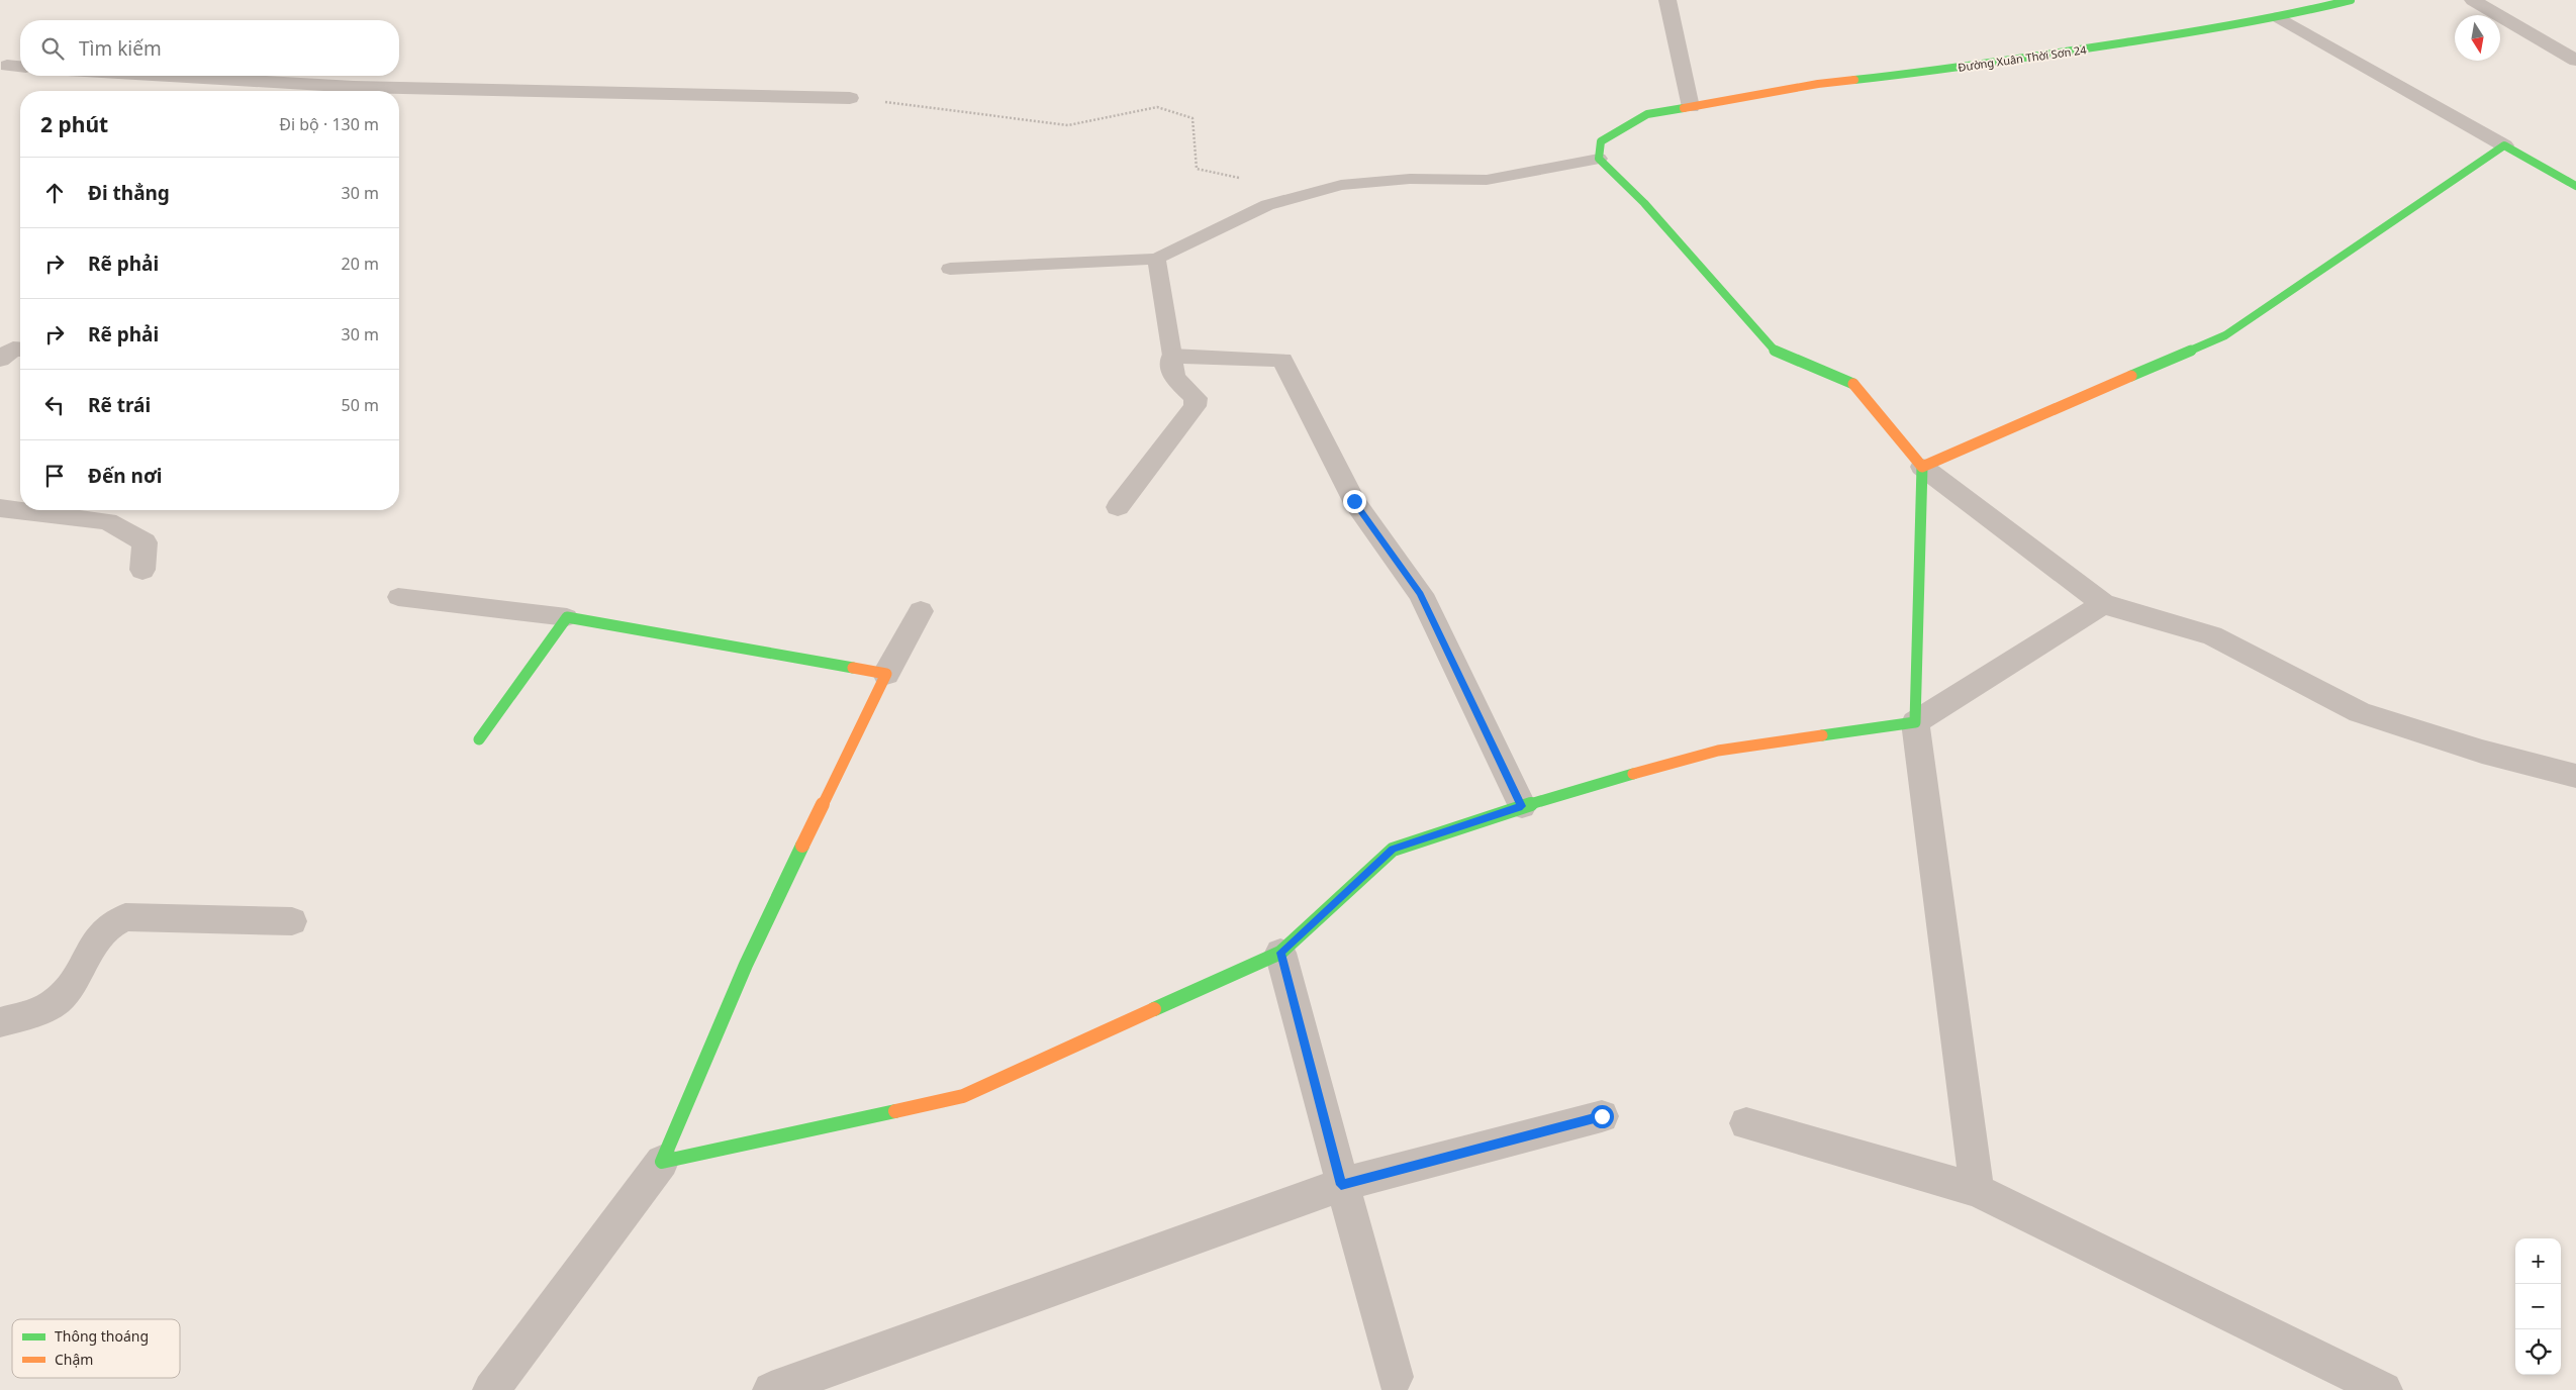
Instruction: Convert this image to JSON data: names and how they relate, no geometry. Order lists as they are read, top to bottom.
{
  "streets": {
    "street": ["Đường Xuân Thời Sơn 24"]
  },
  "legend": ["Thông thoáng", "Chậm"],
  "north": "bottom",
  "page": {
    "search": "Tìm kiếm",
    "heading": ["2 phút", "Đi bộ · 130 m"],
    "list": [
      ["Đi thẳng", "30 m"],
      ["Rẽ phải", "20 m"],
      ["Rẽ phải", "30 m"],
      ["Rẽ trái", "50 m"],
      "Đến nơi"
    ],
    "map_buttons": ["+", "−"]
  }
}
